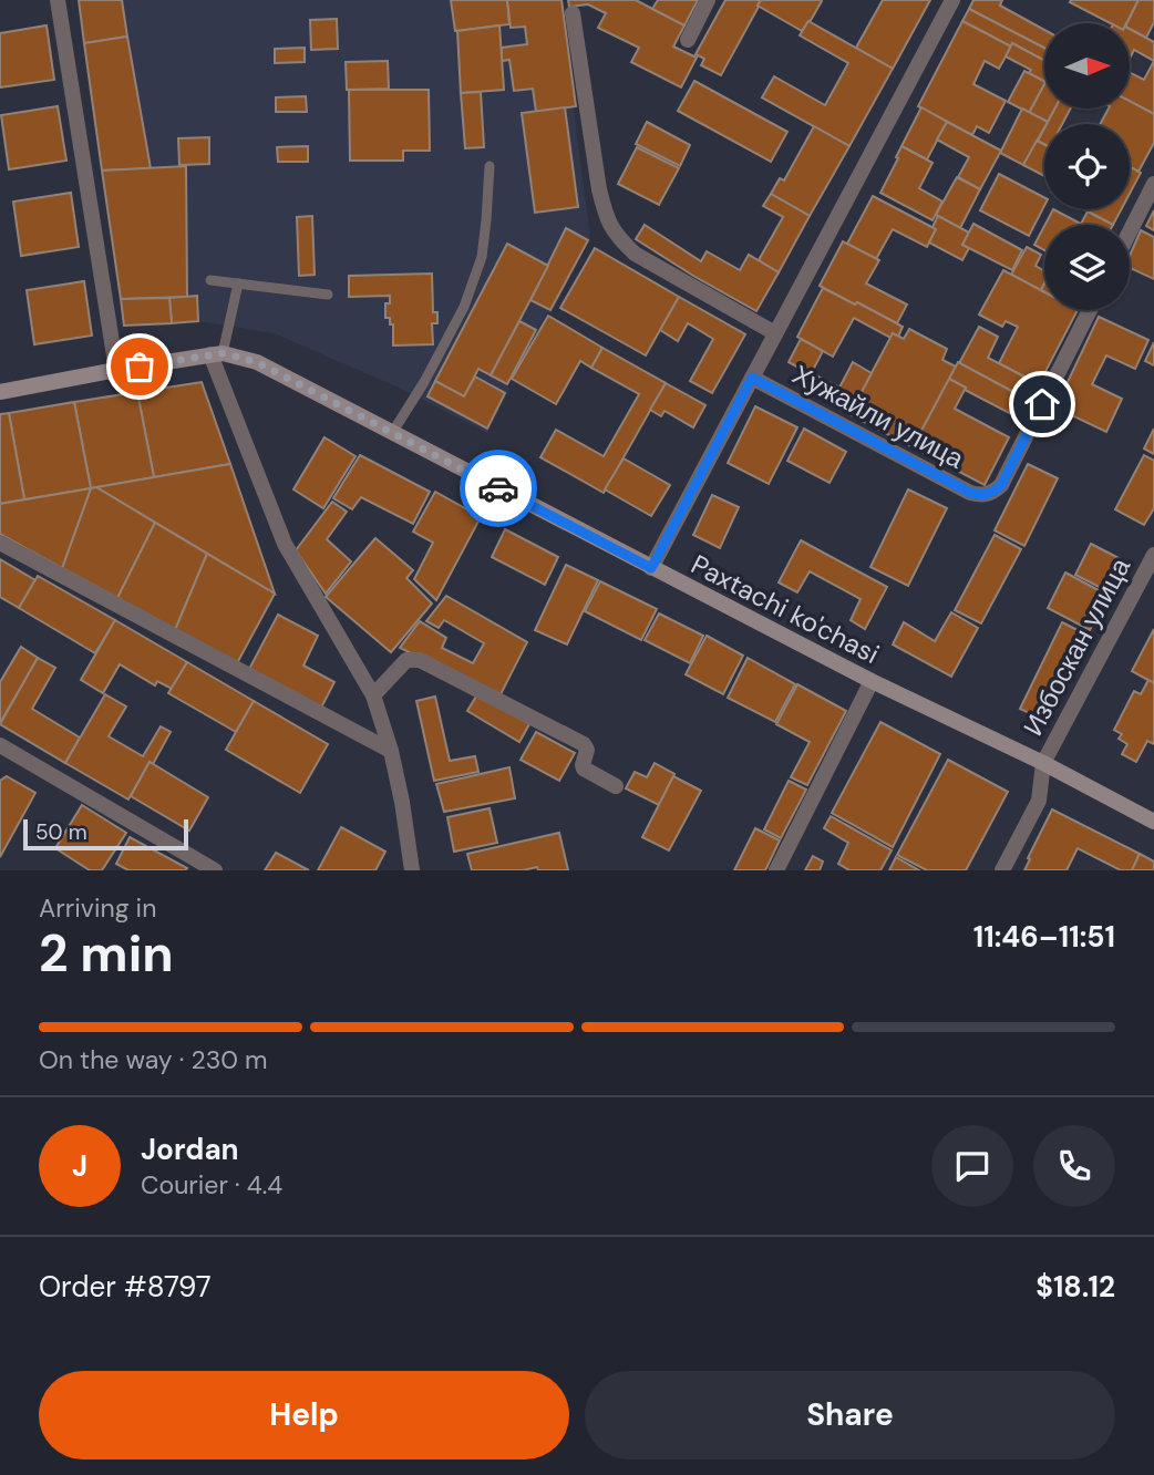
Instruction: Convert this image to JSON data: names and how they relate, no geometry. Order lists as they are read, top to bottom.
{
  "streets": {
    "street": ["Хужайли улица", "Paxtachi ko'chasi", "Избоскан улица"]
  },
  "crossings": [
    ["Хужайли улица", "Paxtachi ko'chasi"],
    ["Paxtachi ko'chasi", "Избоскан улица"]
  ],
  "scale_bar": "50 m",
  "north": "right",
  "page": {
    "scale": "50 m",
    "heading": ["2 min", "Arriving in", "11:46–11:51"],
    "panel": [
      "Jordan",
      "Courier · 4.4",
      "Order #8797",
      "$18.12"
    ],
    "bar": "On the way · 230 m",
    "round": "J",
    "buttons": ["Help", "Share"]
  }
}
